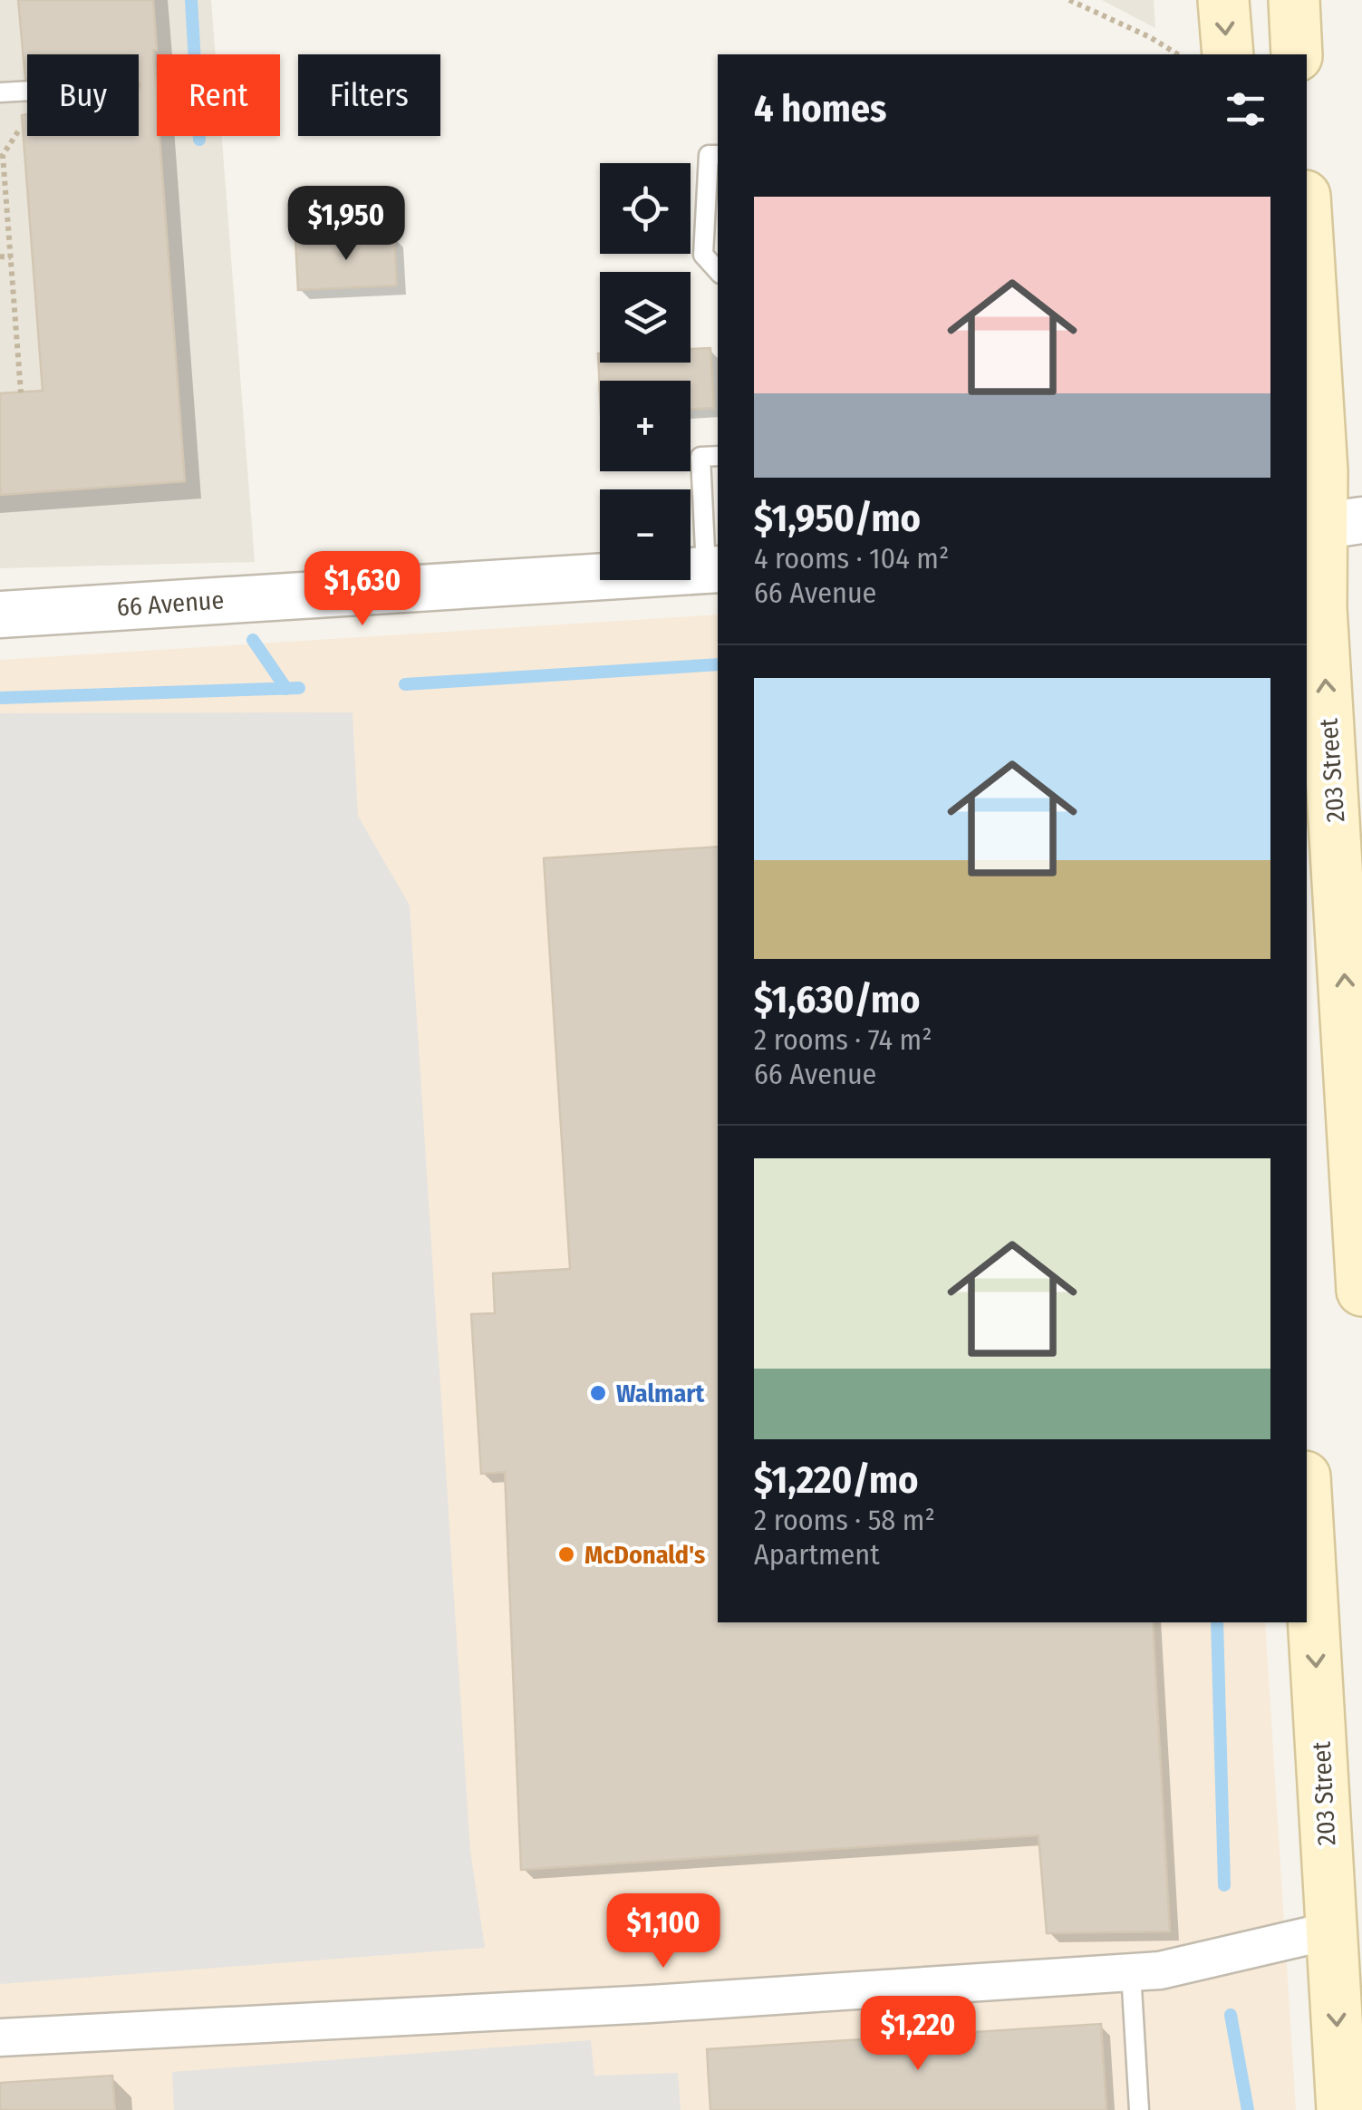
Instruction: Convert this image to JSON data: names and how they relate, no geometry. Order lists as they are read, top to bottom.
{
  "streets": {
    "main road": ["203 Street"],
    "street": ["66 Avenue"]
  },
  "places": ["Walmart", "McDonald's"],
  "page": {
    "chip": ["Buy", "Rent", "Filters"],
    "heading": "4 homes",
    "map_buttons": ["+", "−"],
    "list": [
      {
        "name": "$1,950/mo",
        "note": "4 rooms · 104 m² · 66 Avenue"
      },
      {
        "name": "$1,630/mo",
        "note": "2 rooms · 74 m² · 66 Avenue"
      },
      {
        "name": "$1,220/mo",
        "note": "2 rooms · 58 m² · Apartment"
      }
    ],
    "price": [
      "$1,950",
      "$1,630",
      "$1,100",
      "$1,220"
    ]
  }
}
